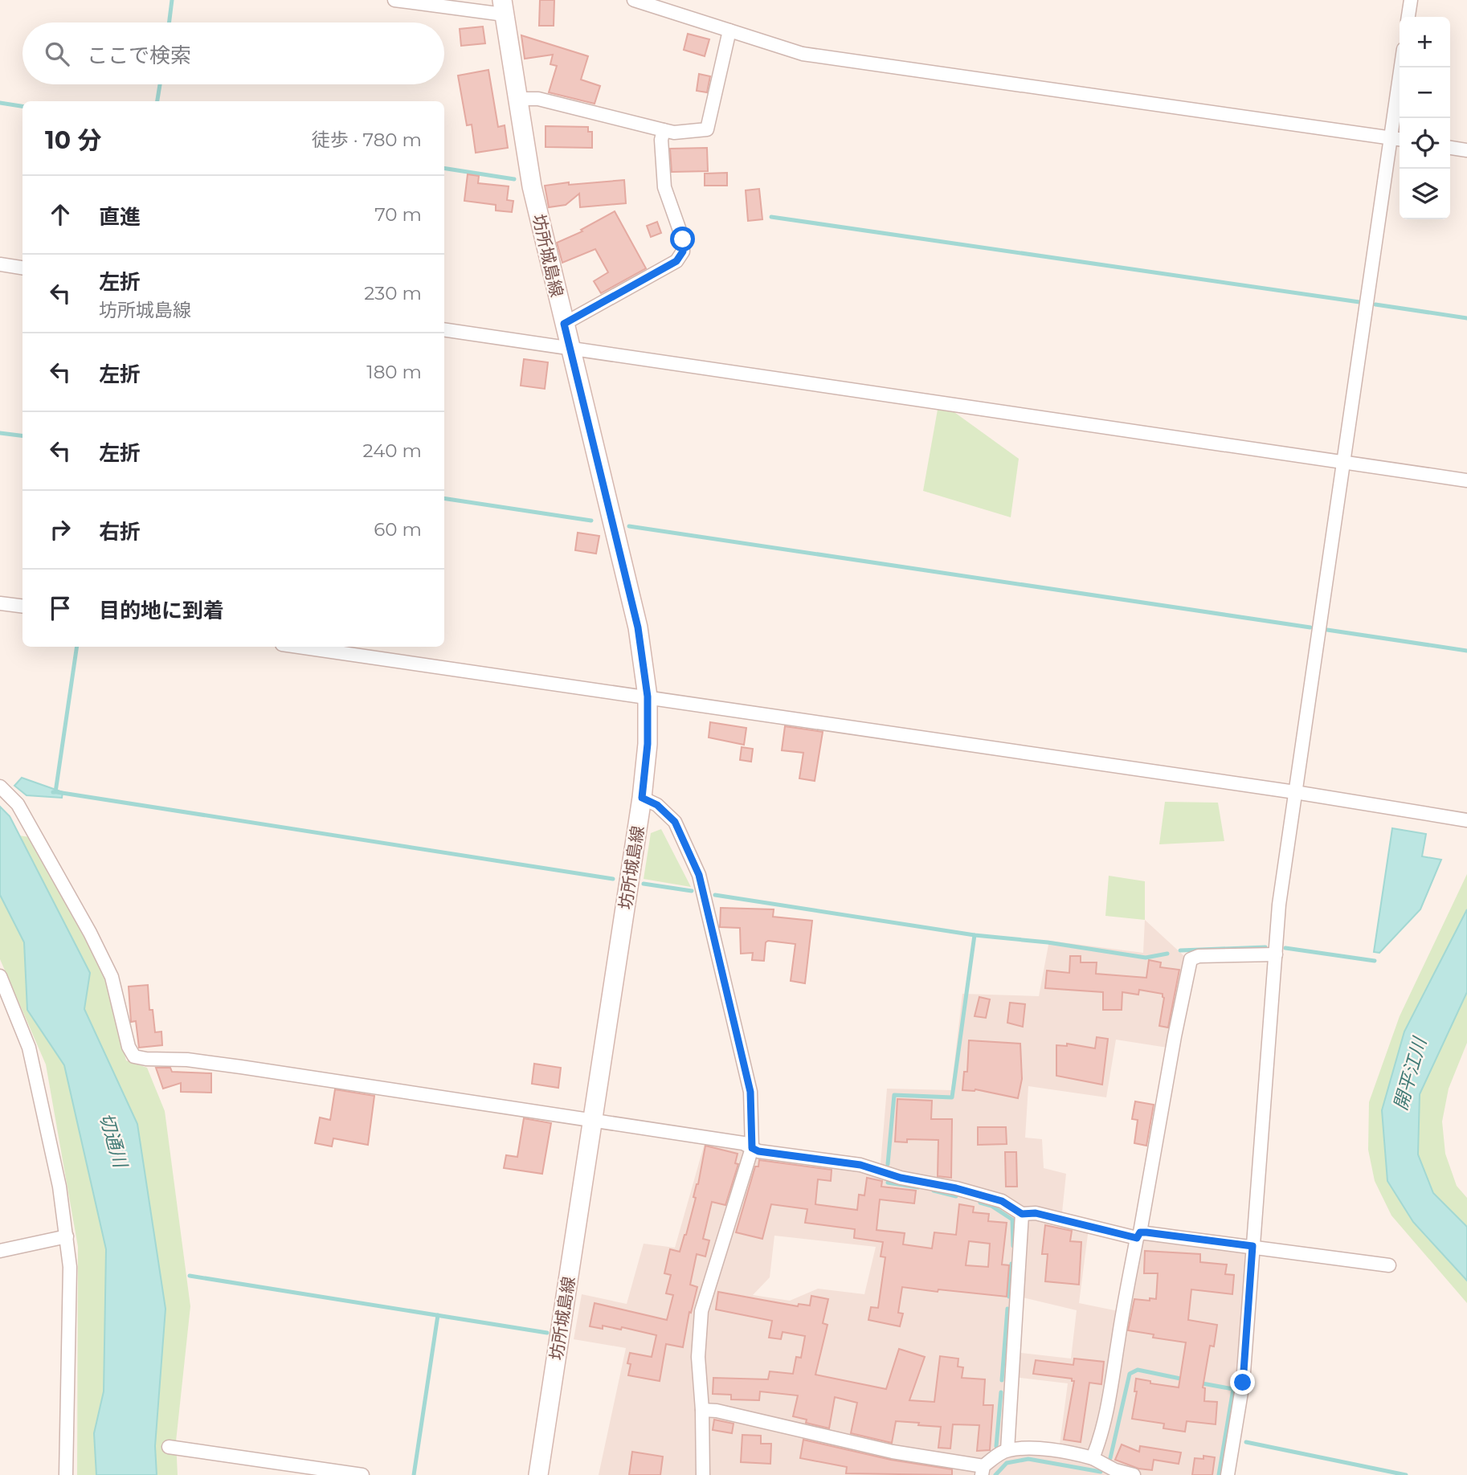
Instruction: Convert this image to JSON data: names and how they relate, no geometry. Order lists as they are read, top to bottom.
{
  "streets": {
    "main road": ["坊所城島線"]
  },
  "water": ["開平江川", "切通川"],
  "page": {
    "map_buttons": ["+", "−"],
    "search": "ここで検索",
    "heading": ["10 分", "徒歩 · 780 m"],
    "list": [
      ["直進", "70 m"],
      ["左折", "坊所城島線", "230 m"],
      ["左折", "180 m"],
      ["左折", "240 m"],
      ["右折", "60 m"],
      "目的地に到着"
    ]
  }
}
